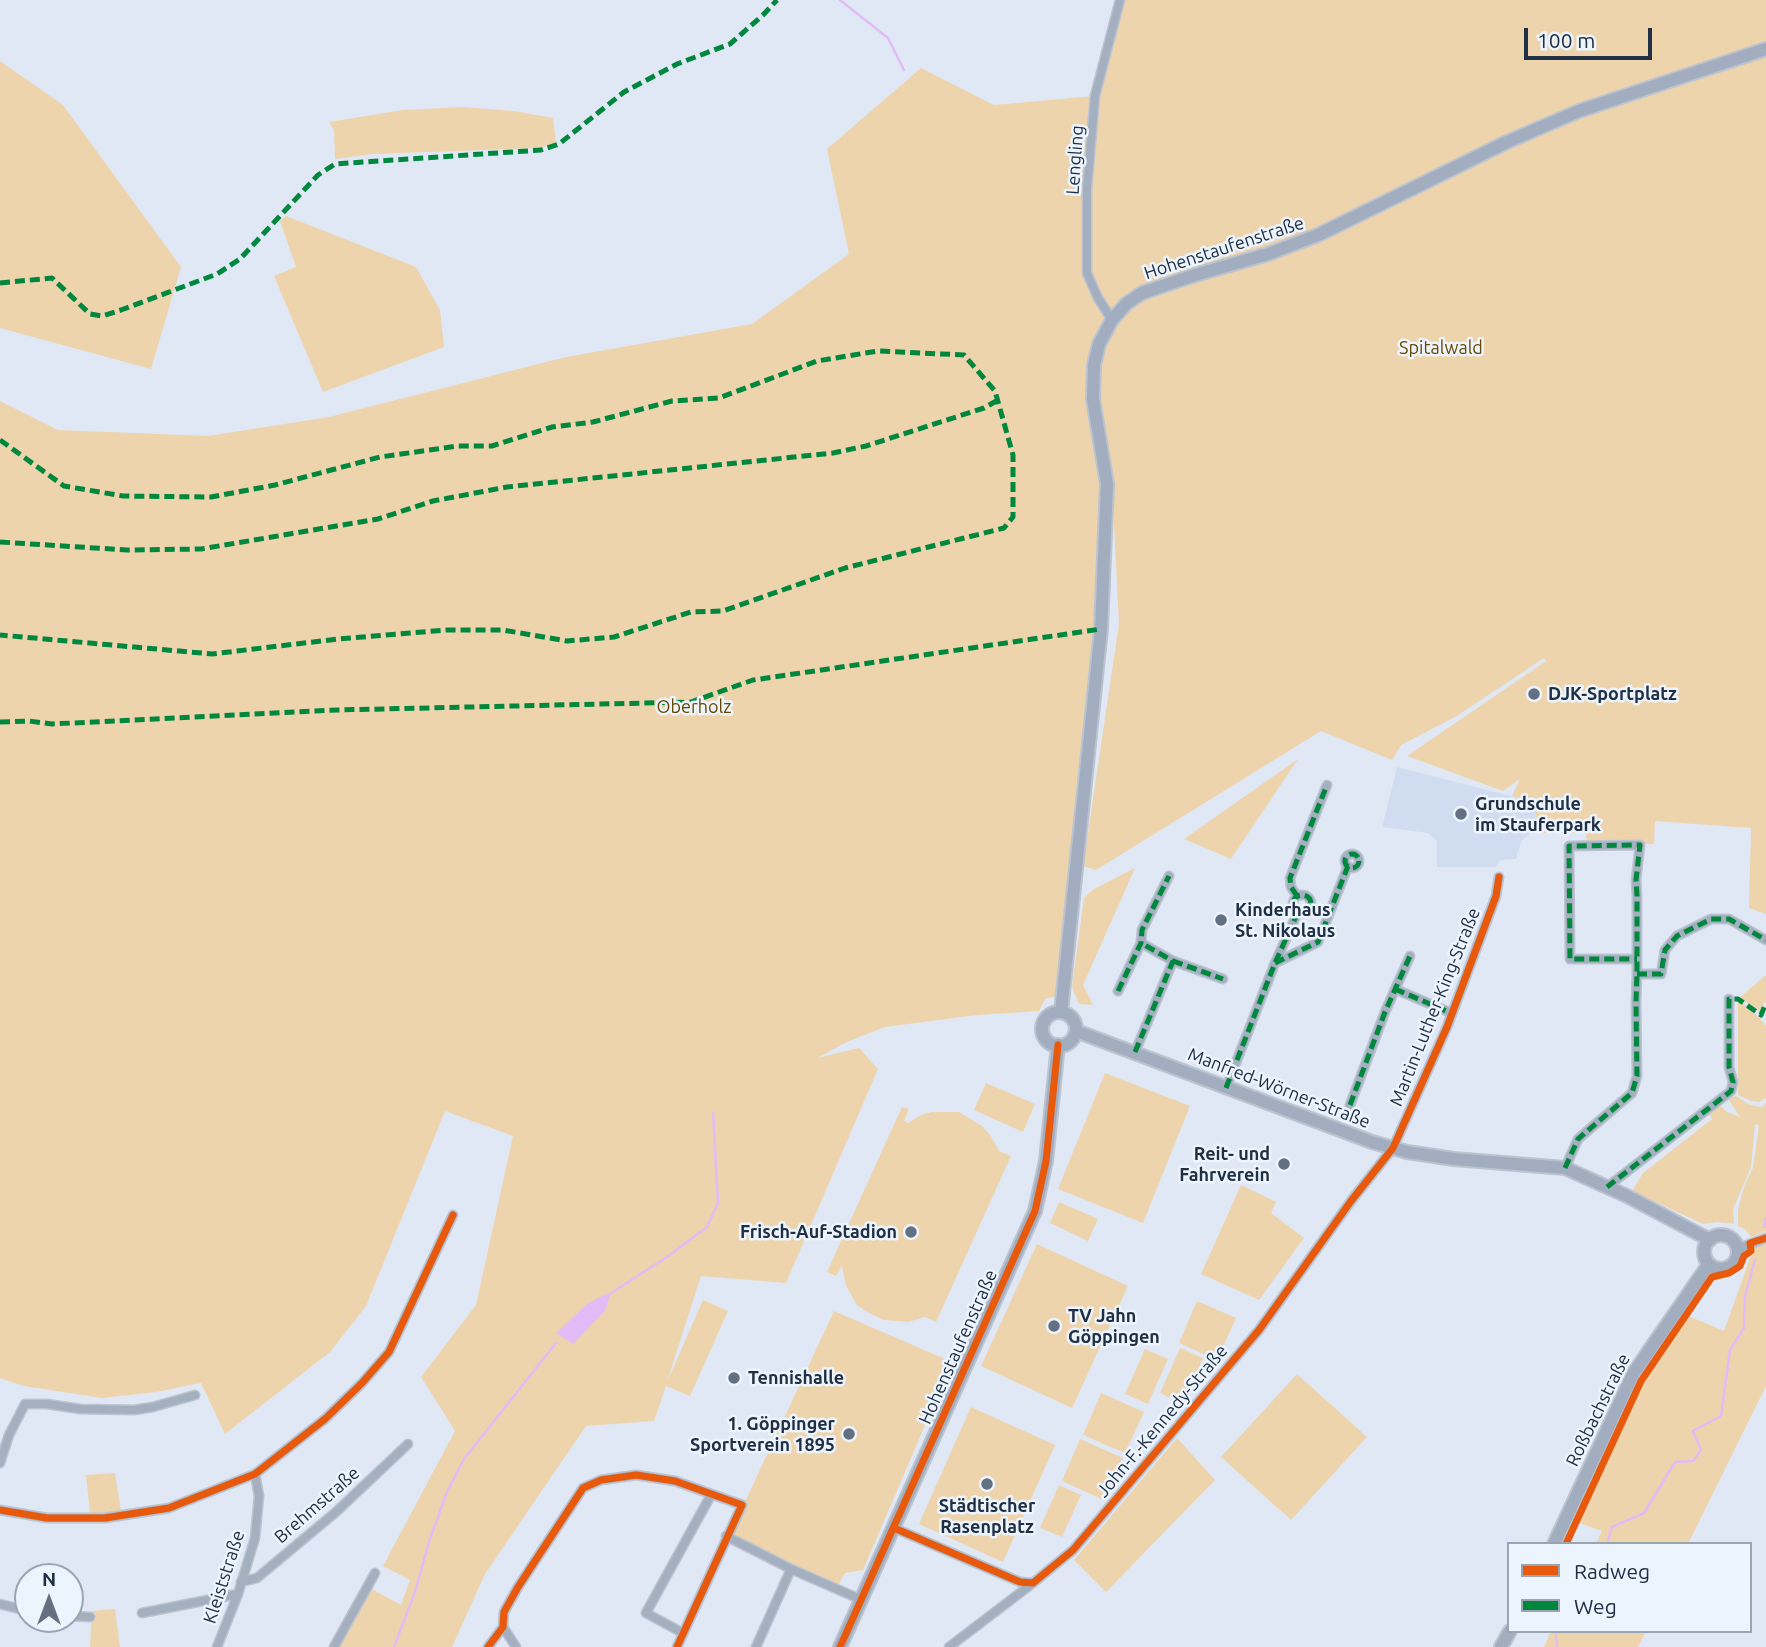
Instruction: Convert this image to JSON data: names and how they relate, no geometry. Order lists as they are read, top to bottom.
{
  "streets": {
    "main road": ["Hohenstaufenstraße", "Manfred-Wörner-Straße", "Roßbachstraße"],
    "street": [
      "Lengling",
      "Martin-Luther-King-Straße",
      "John-F.-Kennedy-Straße",
      "Brehmstraße",
      "Kleiststraße"
    ]
  },
  "crossings": [
    ["Lengling", "Hohenstaufenstraße"],
    ["Hohenstaufenstraße", "Manfred-Wörner-Straße"],
    ["Martin-Luther-King-Straße", "Manfred-Wörner-Straße"],
    ["Martin-Luther-King-Straße", "John-F.-Kennedy-Straße"],
    ["Manfred-Wörner-Straße", "Roßbachstraße"],
    ["Manfred-Wörner-Straße", "John-F.-Kennedy-Straße"],
    ["Brehmstraße", "Kleiststraße"]
  ],
  "parks": ["Spitalwald", "Oberholz"],
  "places": [
    "DJK-Sportplatz",
    "Grundschule im Stauferpark",
    "Kinderhaus St. Nikolaus",
    "Reit- und Fahrverein",
    "Frisch-Auf-Stadion",
    "TV Jahn Göppingen",
    "Tennishalle",
    "1. Göppinger Sportverein 1895",
    "Städtischer Rasenplatz"
  ],
  "legend": ["Radweg", "Weg"],
  "scale_bar": "100 m",
  "north": "top"
}
